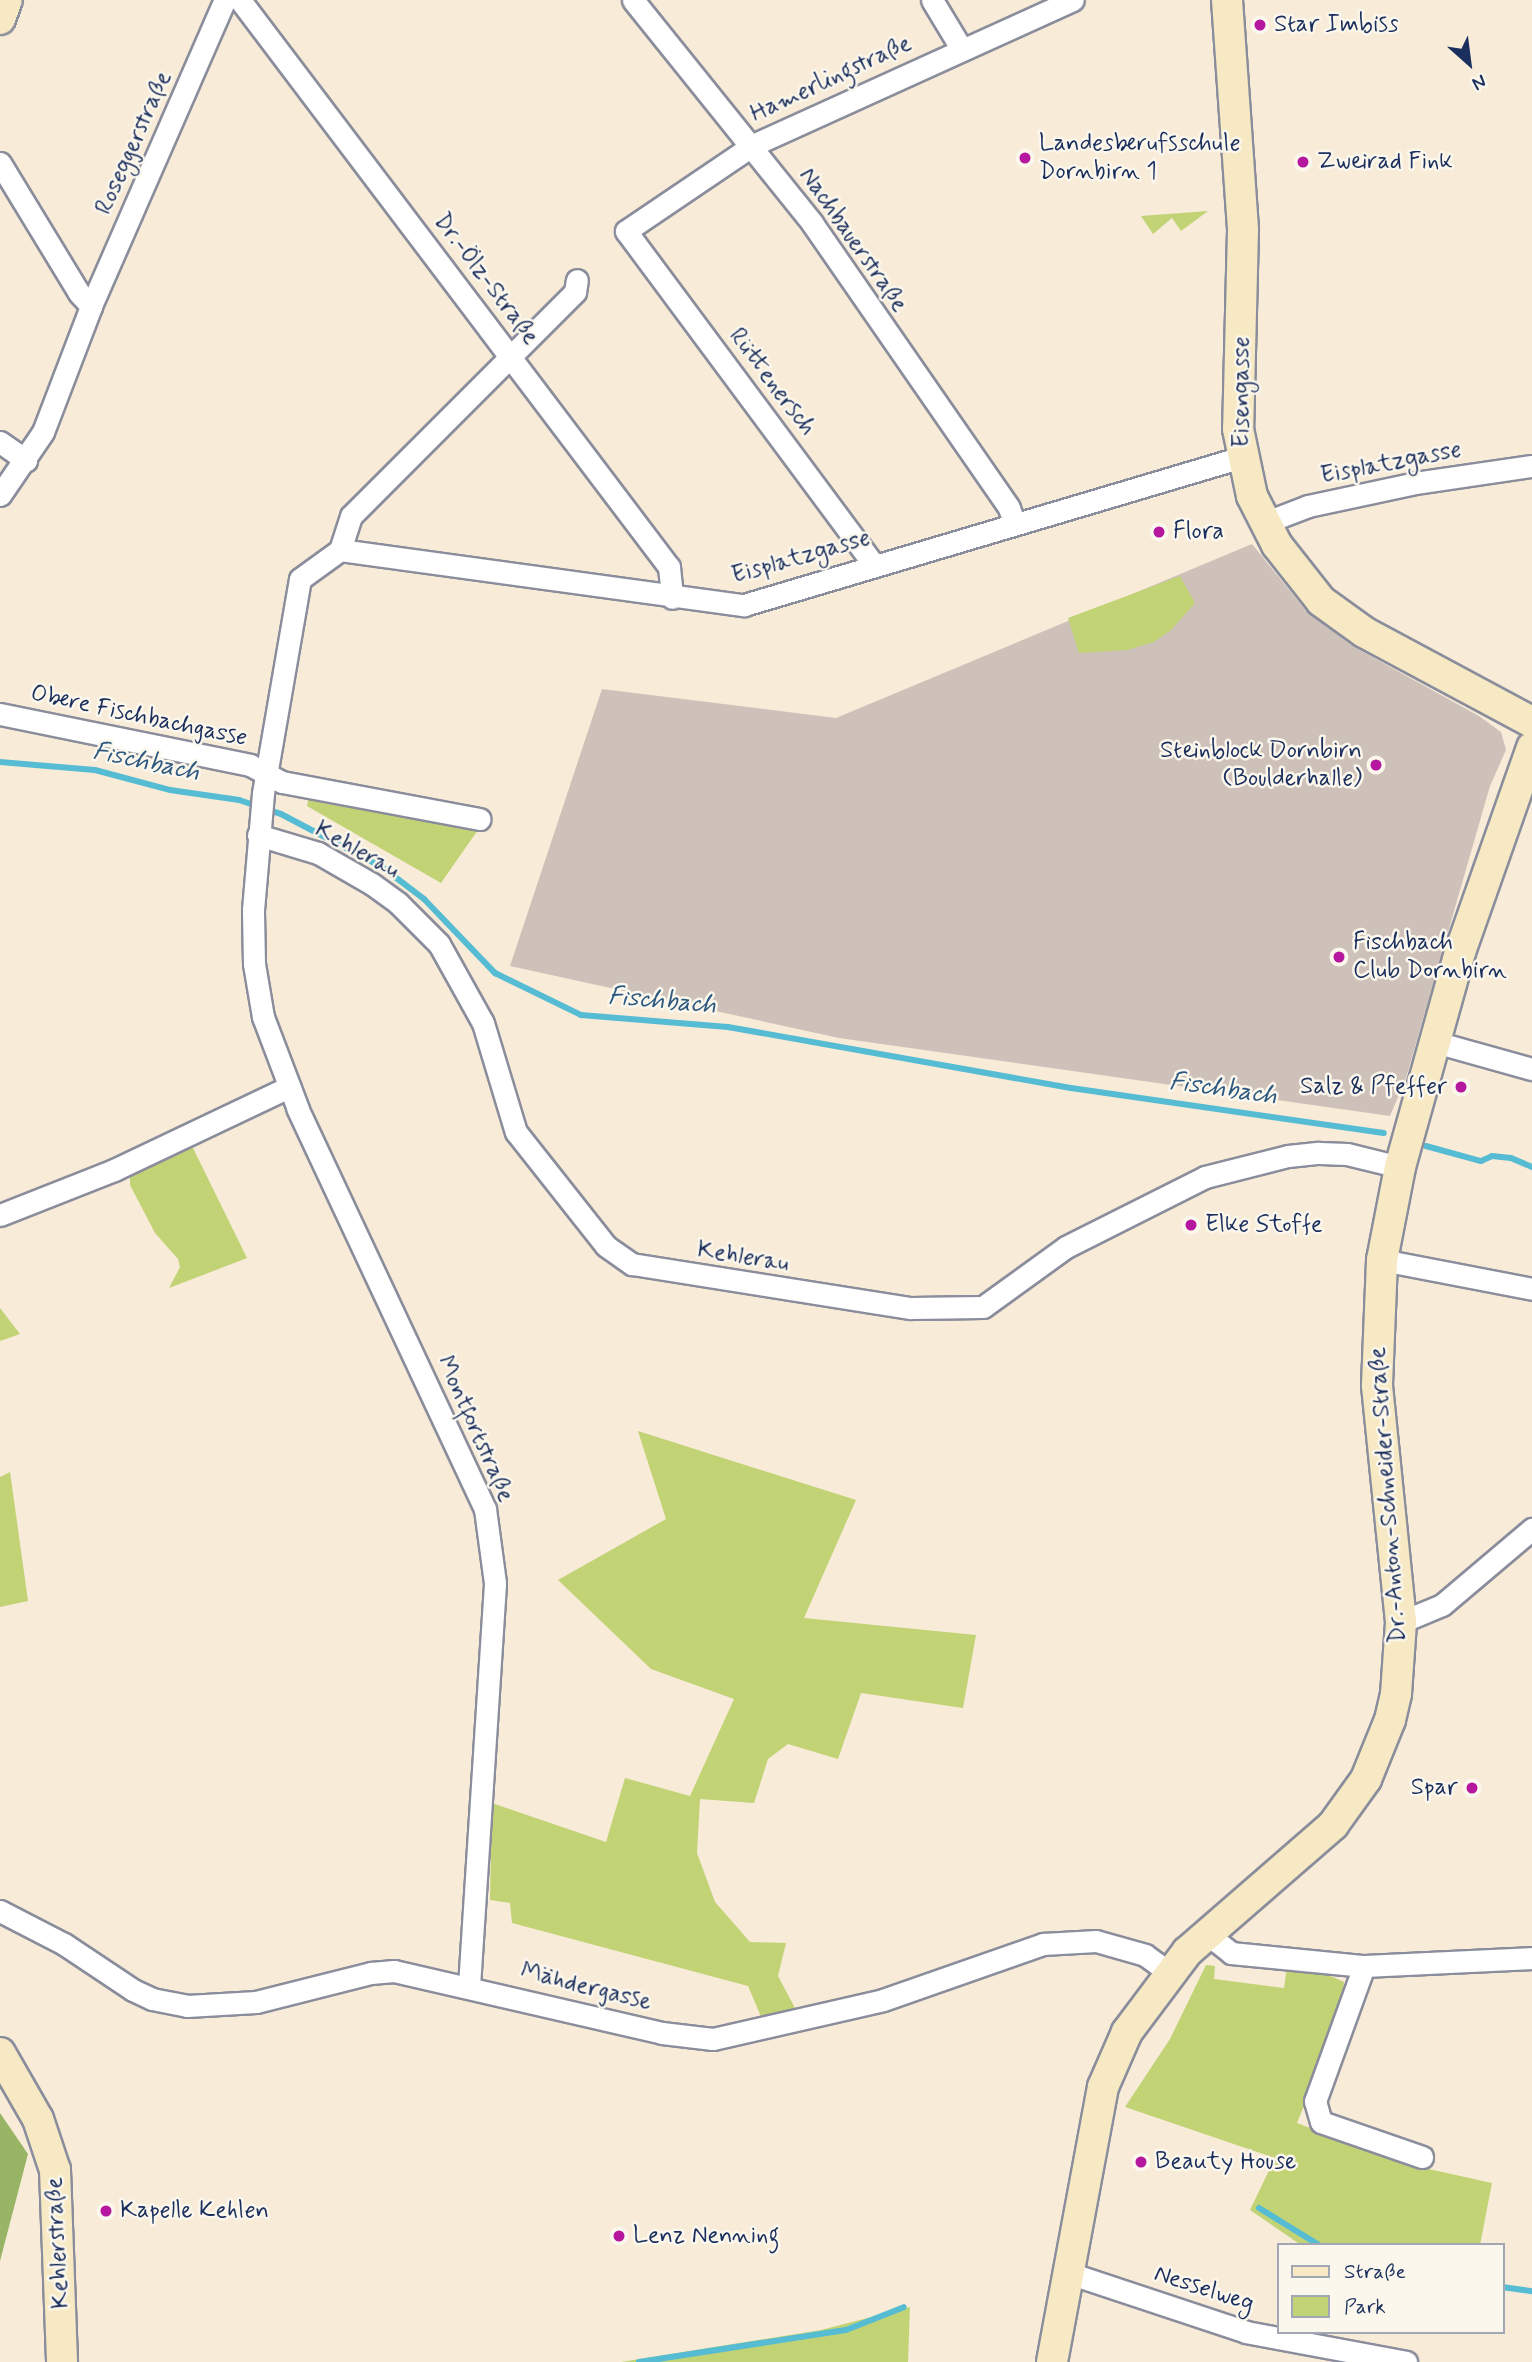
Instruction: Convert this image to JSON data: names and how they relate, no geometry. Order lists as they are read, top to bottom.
{
  "streets": {
    "main road": ["Eisengasse", "Dr.-Anton-Schneider-Straße", "Kehlerstraße"],
    "street": [
      "Hamerlingstraße",
      "Roseggerstraße",
      "Nachbauerstraße",
      "Dr.-Ölz-Straße",
      "Rüttenersch",
      "Eisplatzgasse",
      "Obere Fischbachgasse",
      "Kehlerau",
      "Montfortstraße",
      "Mähdergasse",
      "Nesselweg"
    ]
  },
  "crossings": [
    ["Hamerlingstraße", "Nachbauerstraße"],
    ["Hamerlingstraße", "Rüttenersch"],
    ["Nachbauerstraße", "Eisplatzgasse"],
    ["Dr.-Ölz-Straße", "Eisplatzgasse"],
    ["Rüttenersch", "Eisplatzgasse"],
    ["Eisengasse", "Eisplatzgasse"],
    ["Eisplatzgasse", "Obere Fischbachgasse"],
    ["Obere Fischbachgasse", "Montfortstraße"],
    ["Kehlerau", "Montfortstraße"],
    ["Kehlerau", "Dr.-Anton-Schneider-Straße"],
    ["Montfortstraße", "Mähdergasse"],
    ["Dr.-Anton-Schneider-Straße", "Mähdergasse"],
    ["Dr.-Anton-Schneider-Straße", "Nesselweg"]
  ],
  "water": ["Fischbach"],
  "places": [
    "Star Imbiss",
    "Landesberufsschule Dornbirn 1",
    "Zweirad Fink",
    "Flora",
    "Steinblock Dornbirn (Boulderhalle)",
    "Fischbach Club Dornbirn",
    "Salz & Pfeffer",
    "Elke Stoffe",
    "Spar",
    "Beauty House",
    "Kapelle Kehlen",
    "Lenz Nenning"
  ],
  "legend": ["Straße", "Park"],
  "north": "bottom right"
}
